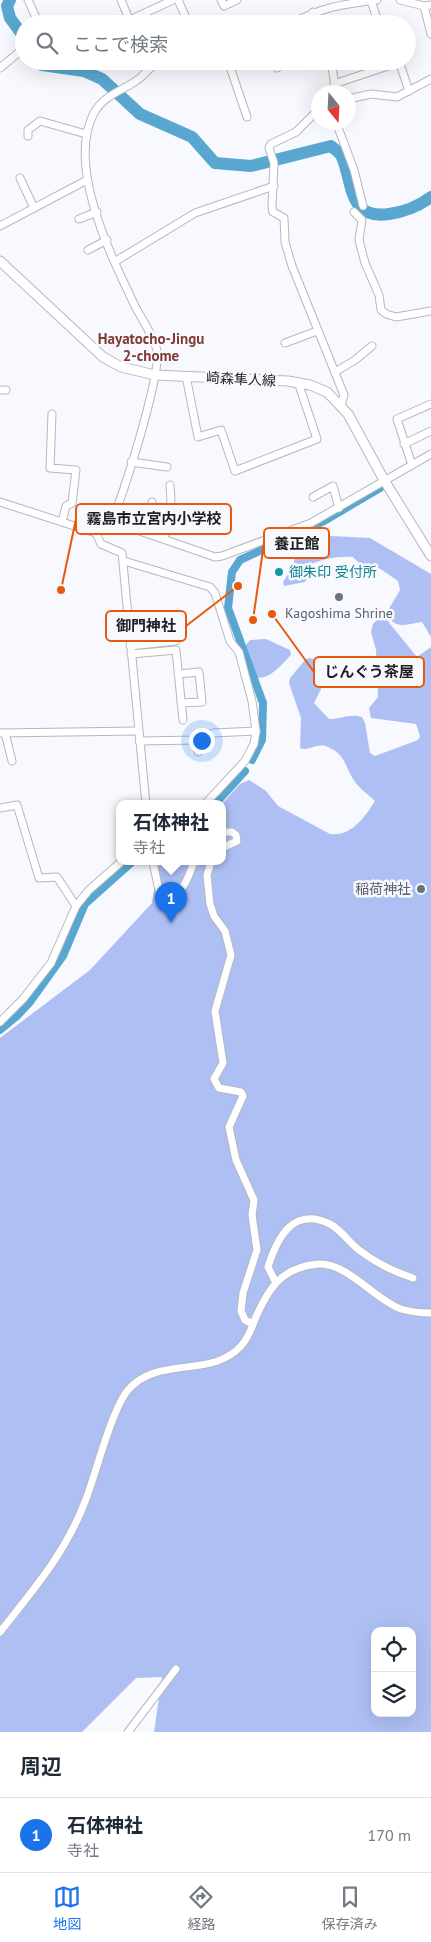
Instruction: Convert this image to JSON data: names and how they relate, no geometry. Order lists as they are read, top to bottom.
{
  "streets": {
    "main road": ["崎森隼人線"]
  },
  "districts": ["Hayatocho-Jingu 2-chome"],
  "places": [
    "御朱印 受付所",
    "御門神社",
    "霧島市立宮内小学校",
    "Kagoshima Shrine",
    "じんぐう茶屋",
    "養正館",
    "稲荷神社"
  ],
  "north": "bottom",
  "page": {
    "search": "ここで検索",
    "popup": ["石体神社", "寺社"],
    "pins": "1",
    "heading": "周辺",
    "list": [
      {
        "mark": "1",
        "name": "石体神社",
        "note": "寺社",
        "value": "170 m"
      }
    ],
    "nav": ["地図", "経路", "保存済み"]
  }
}
